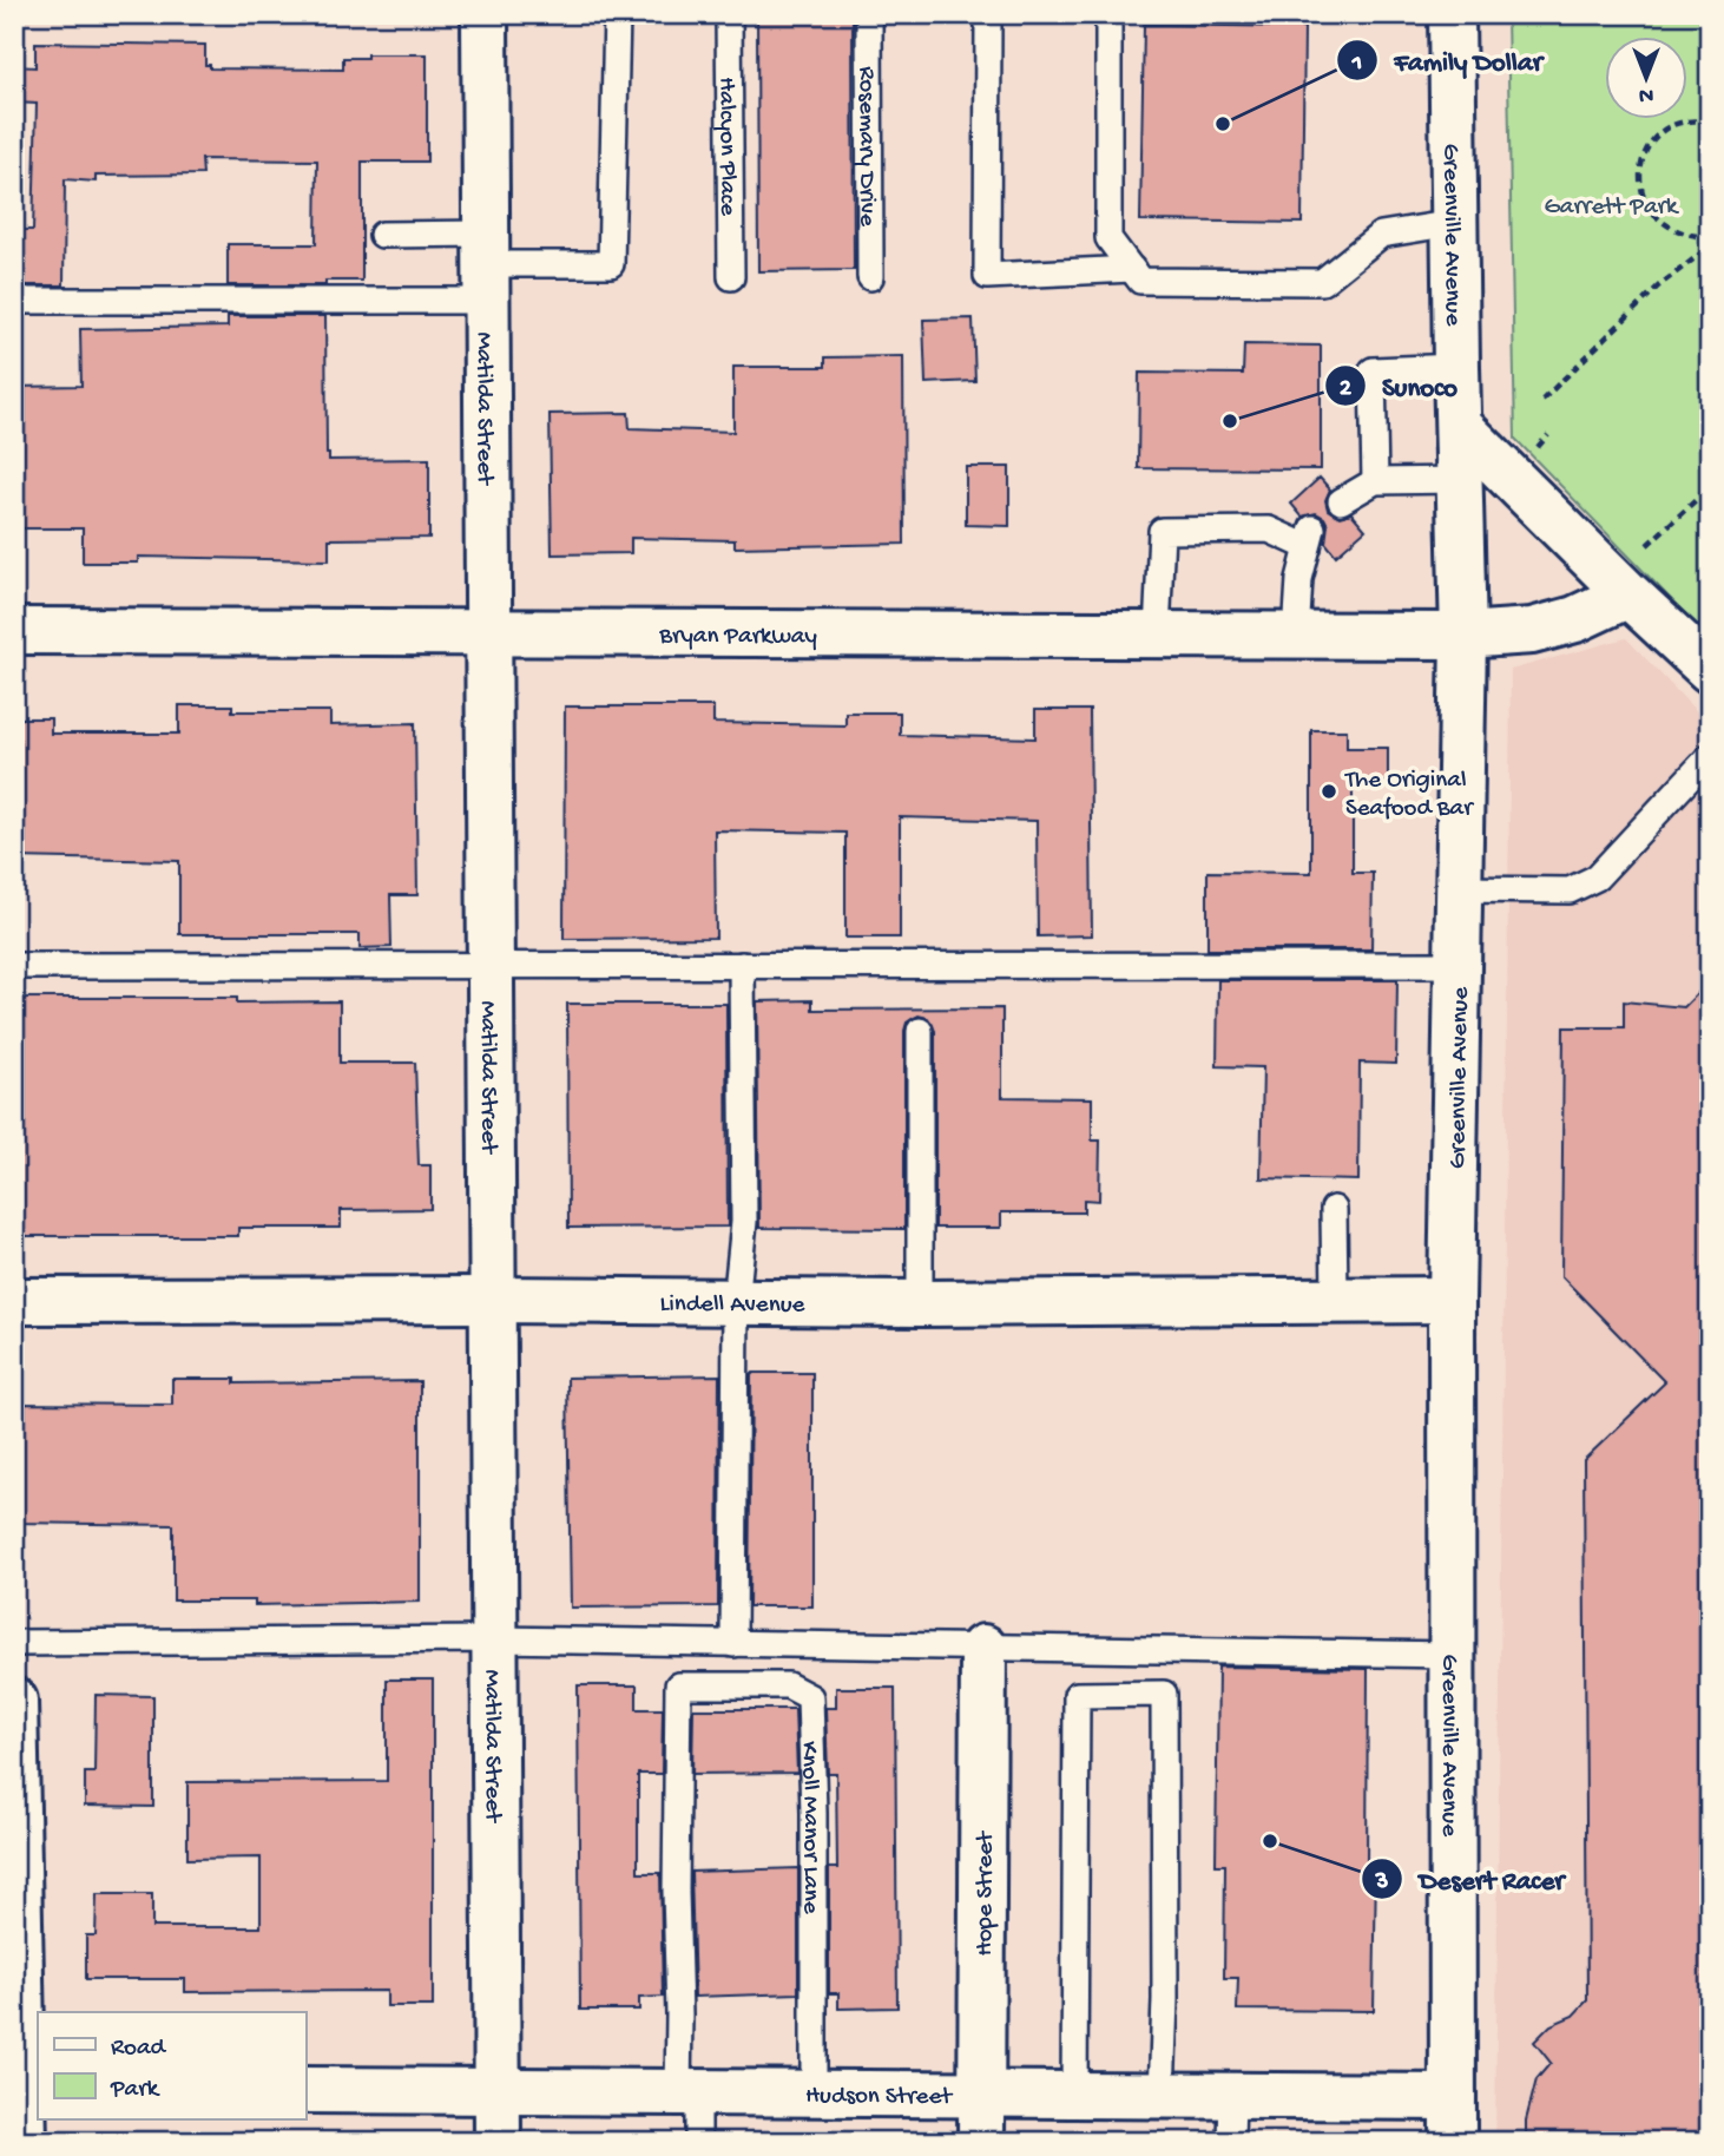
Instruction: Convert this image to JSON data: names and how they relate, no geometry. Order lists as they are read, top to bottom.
{
  "streets": {
    "street": [
      "Greenville Avenue",
      "Matilda Street",
      "Bryan Parkway",
      "Lindell Avenue",
      "Hope Street",
      "Hudson Street"
    ],
    "lane": ["Halcyon Place", "Rosemary Drive", "Knoll Manor Lane"]
  },
  "crossings": [
    ["Greenville Avenue", "Bryan Parkway"],
    ["Greenville Avenue", "Lindell Avenue"],
    ["Greenville Avenue", "Hudson Street"],
    ["Matilda Street", "Bryan Parkway"],
    ["Matilda Street", "Lindell Avenue"],
    ["Matilda Street", "Hudson Street"],
    ["Knoll Manor Lane", "Hudson Street"],
    ["Hope Street", "Hudson Street"]
  ],
  "parks": ["Garrett Park"],
  "places": [
    "Family Dollar",
    "Sunoco",
    "The Original Seafood Bar",
    "Desert Racer"
  ],
  "legend": ["Road", "Park"],
  "north": "bottom"
}
